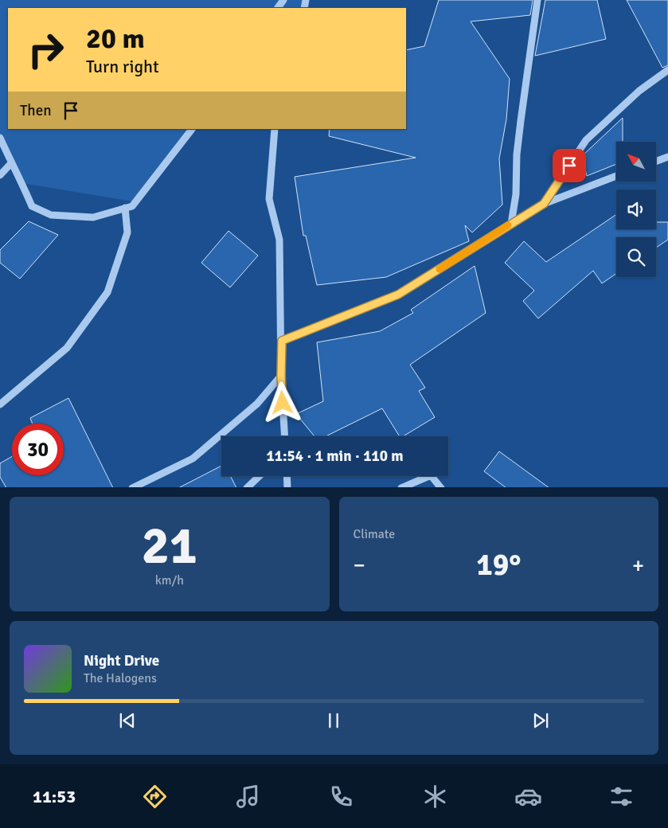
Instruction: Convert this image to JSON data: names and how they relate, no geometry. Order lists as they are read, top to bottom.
{
  "north": "top left",
  "page": {
    "turn": ["20 m", "Turn right"],
    "then": "Then",
    "limit": "30",
    "trip": "11:54 · 1 min · 110 m",
    "tile": [
      ["21", "km/h"],
      "Climate"
    ],
    "heat": ["−", "19°", "+"],
    "song": ["Night Drive", "The Halogens"],
    "tabs": "11:53"
  }
}
